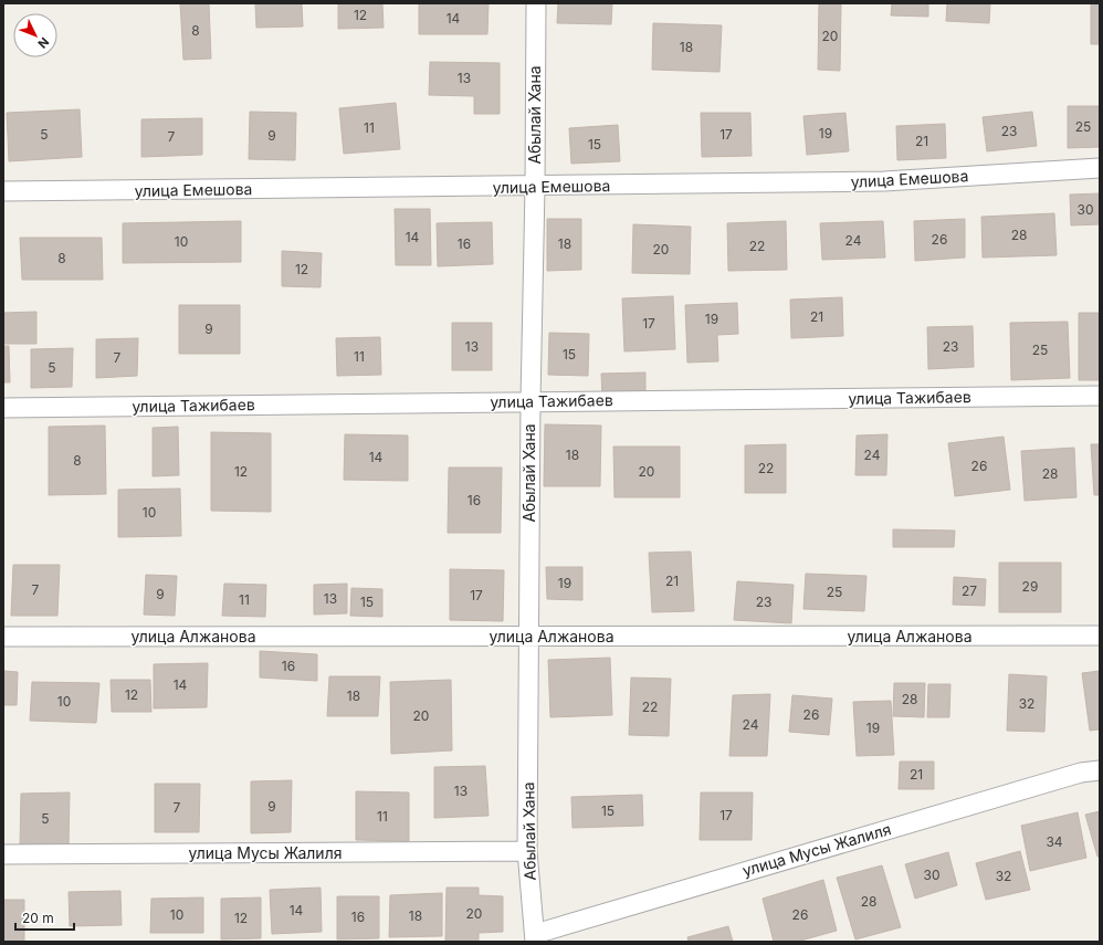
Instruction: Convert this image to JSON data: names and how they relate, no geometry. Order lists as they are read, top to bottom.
{
  "streets": {
    "street": [
      "Абылай Хана",
      "улица Емешова",
      "улица Тажибаев",
      "улица Алжанова",
      "улица Мусы Жалиля"
    ]
  },
  "crossings": [
    ["Абылай Хана", "улица Емешова"],
    ["Абылай Хана", "улица Тажибаев"],
    ["Абылай Хана", "улица Алжанова"],
    ["Абылай Хана", "улица Мусы Жалиля"]
  ],
  "house_numbers": [
    "12",
    "14",
    "8",
    "20",
    "18",
    "13",
    "25",
    "11",
    "23",
    "19",
    "5",
    "17",
    "9",
    "7",
    "21",
    "15",
    "30",
    "28",
    "14",
    "26",
    "24",
    "10",
    "16",
    "18",
    "22",
    "20",
    "8",
    "12",
    "21",
    "19",
    "17",
    "9",
    "13",
    "23",
    "25",
    "15",
    "11",
    "7",
    "5",
    "18",
    "24",
    "14",
    "8",
    "26",
    "22",
    "12",
    "20",
    "28",
    "16",
    "10",
    "21",
    "19",
    "29",
    "7",
    "27",
    "25",
    "9",
    "17",
    "13",
    "11",
    "15",
    "23",
    "16",
    "14",
    "12",
    "18",
    "28",
    "10",
    "32",
    "22",
    "26",
    "20",
    "24",
    "19",
    "21",
    "13",
    "9",
    "7",
    "15",
    "17",
    "11",
    "5",
    "34",
    "30",
    "32",
    "28",
    "14",
    "20",
    "10",
    "26",
    "18",
    "16",
    "12"
  ],
  "scale_bar": "20 m",
  "north": "bottom right"
}
